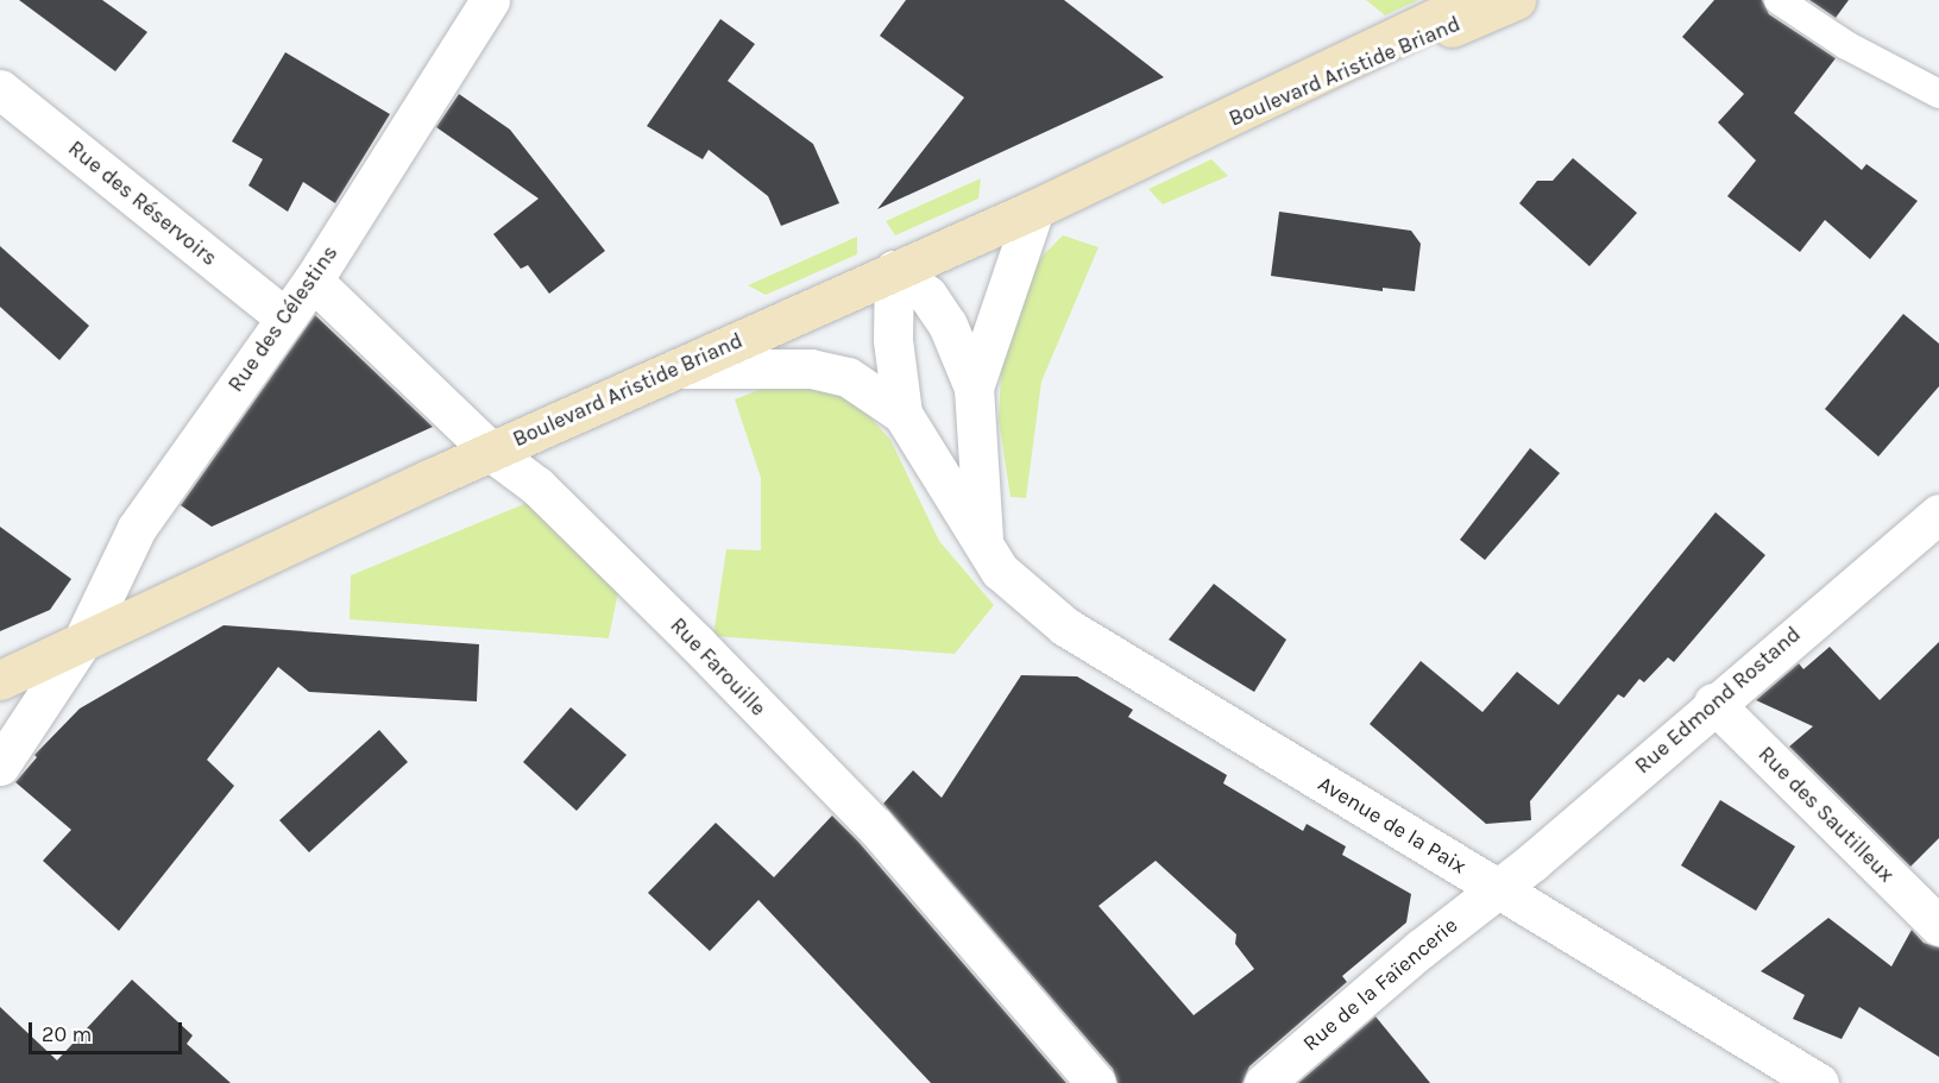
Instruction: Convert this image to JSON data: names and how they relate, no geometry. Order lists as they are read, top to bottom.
{
  "streets": {
    "main road": ["Boulevard Aristide Briand"],
    "street": [
      "Rue des Réservoirs",
      "Rue des Célestins",
      "Rue Farouille",
      "Rue Edmond Rostand",
      "Rue des Sautilleux",
      "Avenue de la Paix",
      "Rue de la Faïencerie"
    ]
  },
  "crossings": [
    ["Boulevard Aristide Briand", "Rue des Célestins"],
    ["Boulevard Aristide Briand", "Rue Farouille"],
    ["Boulevard Aristide Briand", "Avenue de la Paix"],
    ["Rue des Réservoirs", "Rue des Célestins"],
    ["Rue des Célestins", "Rue Farouille"],
    ["Rue Edmond Rostand", "Rue des Sautilleux"],
    ["Rue Edmond Rostand", "Avenue de la Paix"],
    ["Rue Edmond Rostand", "Rue de la Faïencerie"],
    ["Avenue de la Paix", "Rue de la Faïencerie"]
  ],
  "scale_bar": "20 m"
}
